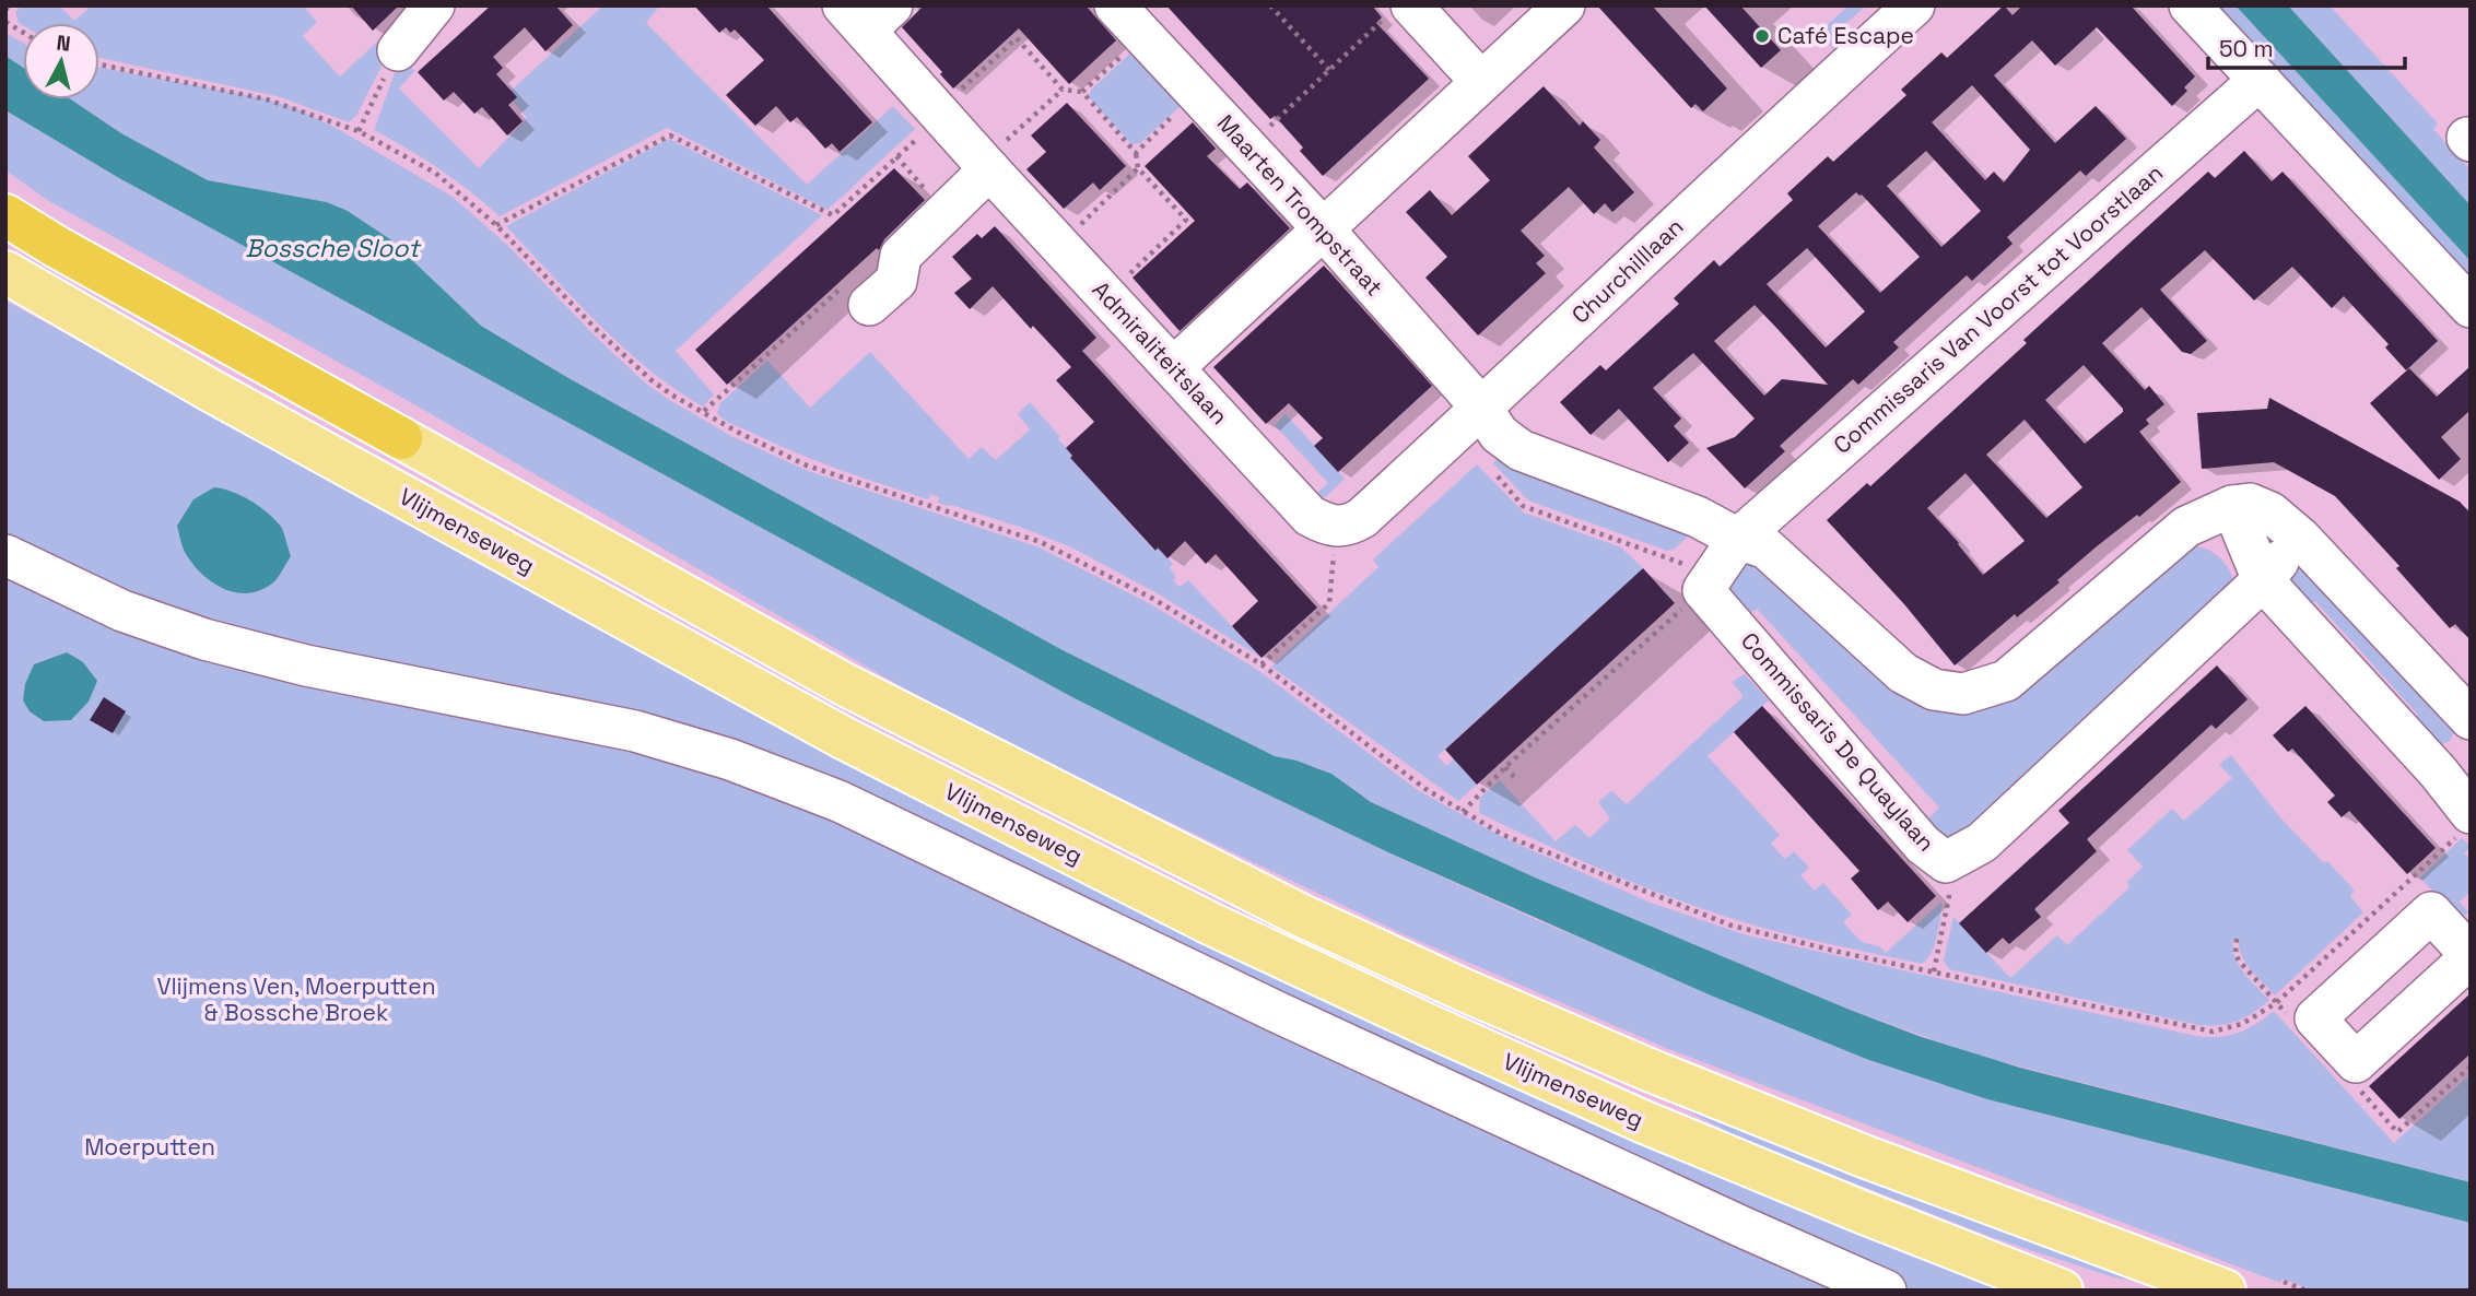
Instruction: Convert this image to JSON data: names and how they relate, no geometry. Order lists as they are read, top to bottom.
{
  "streets": {
    "main road": ["Vlijmenseweg"],
    "street": [
      "Maarten Trompstraat",
      "Churchilllaan",
      "Commissaris Van Voorst tot Voorstlaan",
      "Admiraliteitslaan",
      "Commissaris De Quaylaan"
    ]
  },
  "crossings": [
    ["Maarten Trompstraat", "Churchilllaan"],
    ["Churchilllaan", "Admiraliteitslaan"]
  ],
  "water": ["Bossche Sloot"],
  "parks": ["Vlijmens Ven, Moerputten & Bossche Broek", "Moerputten"],
  "places": ["Café Escape"],
  "scale_bar": "50 m",
  "north": "top"
}
